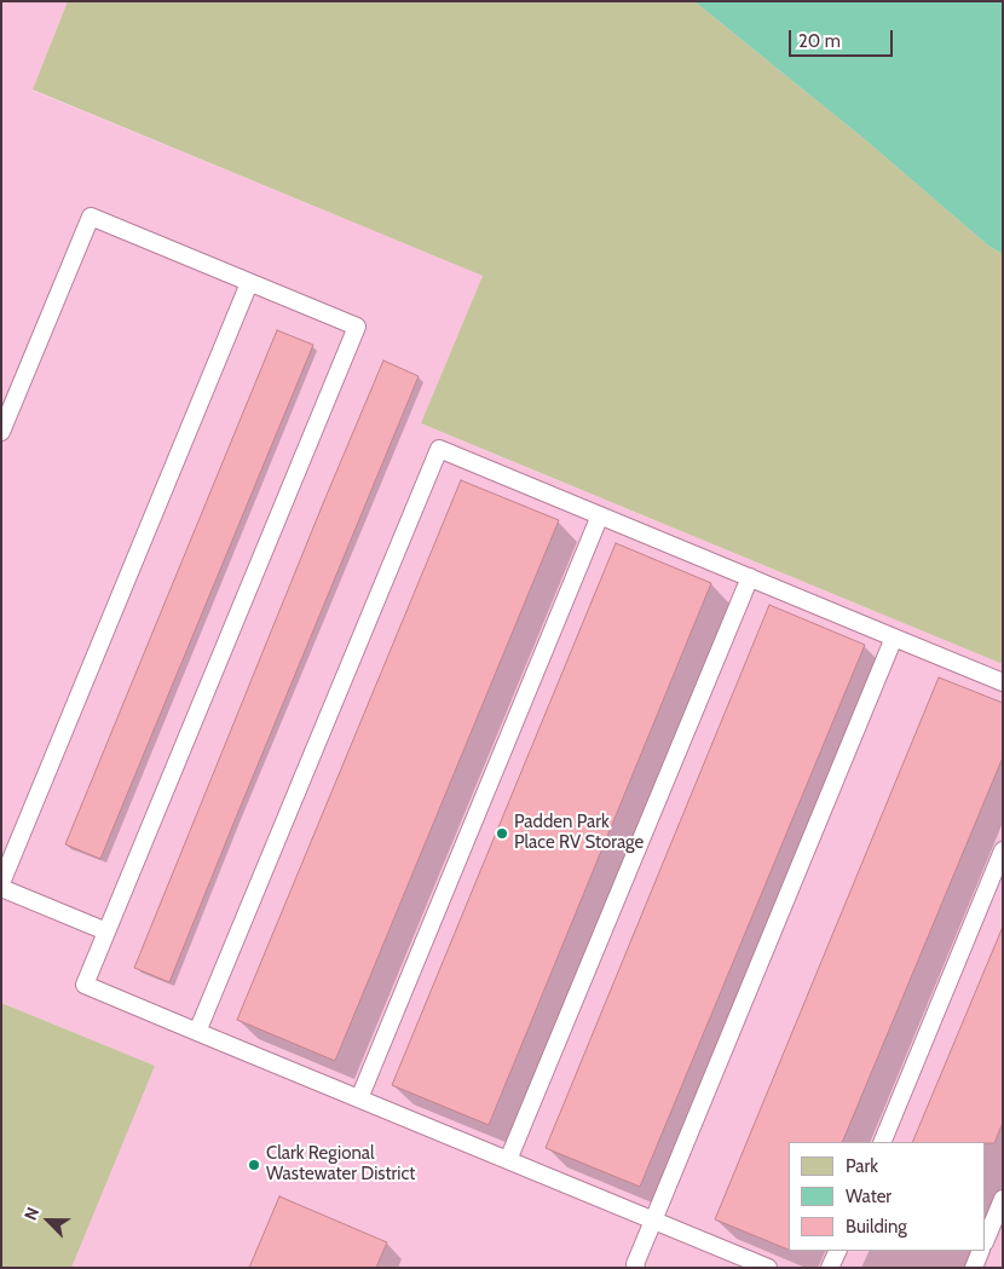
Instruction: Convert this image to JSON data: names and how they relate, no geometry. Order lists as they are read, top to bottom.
{
  "places": ["Padden Park Place RV Storage", "Clark Regional Wastewater District"],
  "legend": ["Park", "Water", "Building"],
  "scale_bar": "20 m",
  "north": "top left"
}
